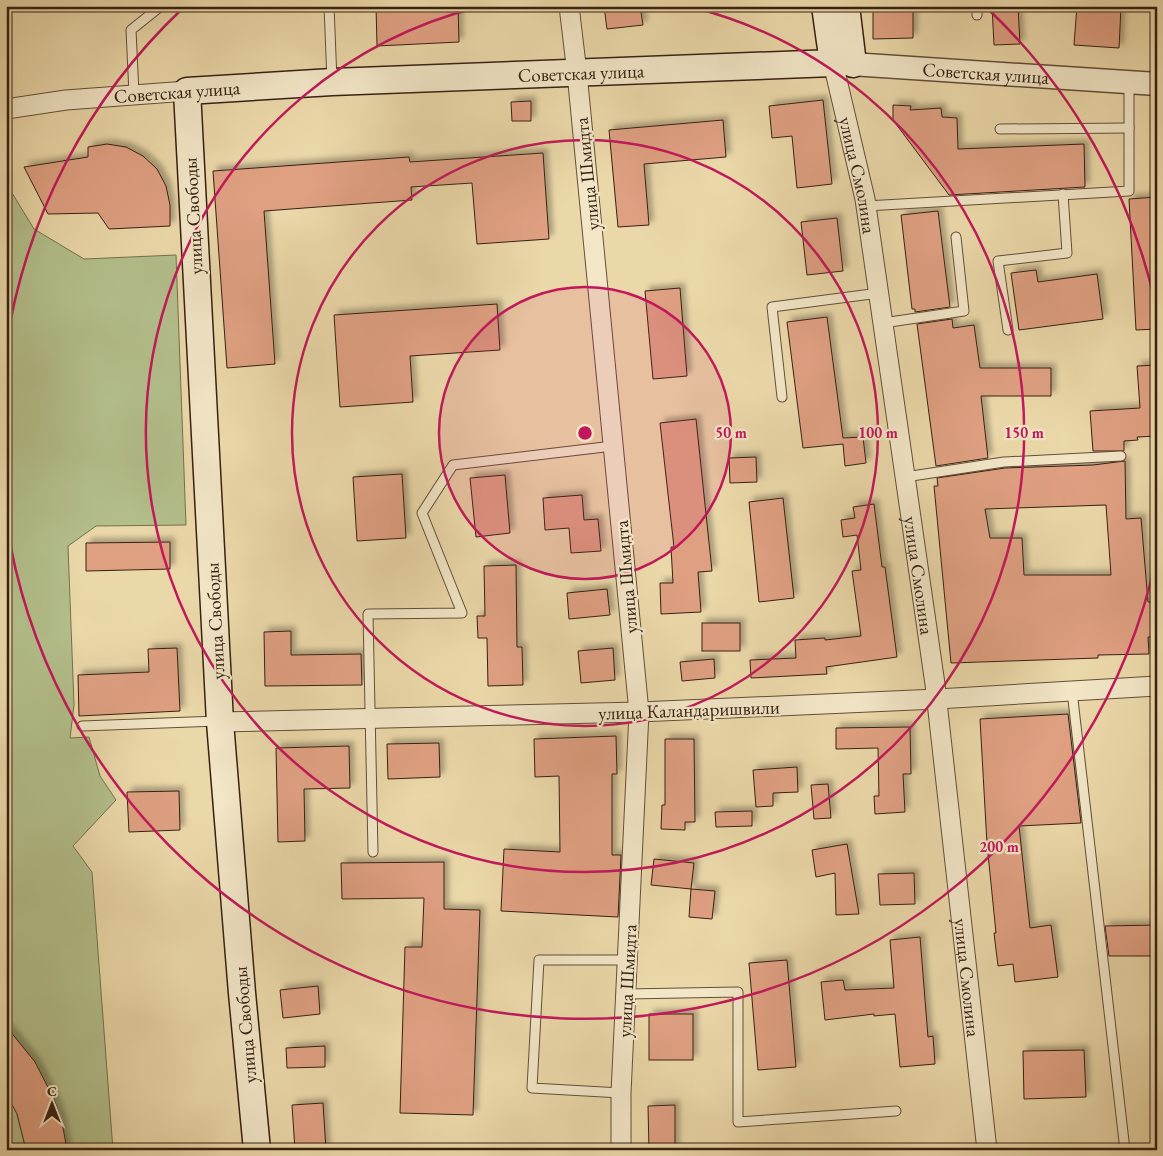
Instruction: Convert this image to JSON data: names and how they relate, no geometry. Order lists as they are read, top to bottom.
{
  "streets": {
    "main road": ["Советская улица", "улица Смолина", "улица Свободы"],
    "street": ["улица Шмидта", "улица Каландаришвили"]
  },
  "crossings": [
    ["Советская улица", "улица Шмидта"],
    ["Советская улица", "улица Смолина"],
    ["Советская улица", "улица Свободы"],
    ["улица Шмидта", "улица Каландаришвили"],
    ["улица Смолина", "улица Каландаришвили"],
    ["улица Свободы", "улица Каландаришвили"]
  ],
  "north": "top",
  "rings": [
    "50 m",
    "100 m",
    "150 m",
    "200 m"
  ]
}
